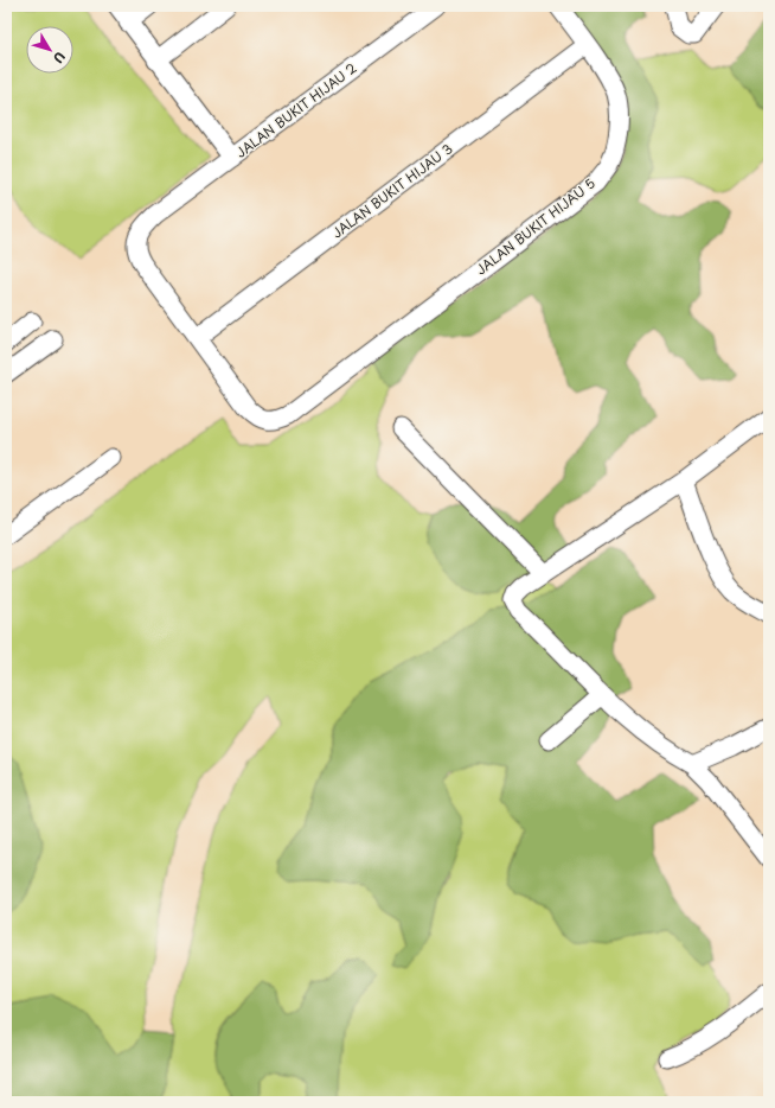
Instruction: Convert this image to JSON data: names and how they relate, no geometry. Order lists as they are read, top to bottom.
{
  "streets": {
    "street": ["JALAN BUKIT HIJAU 2", "JALAN BUKIT HIJAU 3", "JALAN BUKIT HIJAU 5"]
  },
  "crossings": [
    ["JALAN BUKIT HIJAU 2", "JALAN BUKIT HIJAU 3"],
    ["JALAN BUKIT HIJAU 2", "JALAN BUKIT HIJAU 5"],
    ["JALAN BUKIT HIJAU 3", "JALAN BUKIT HIJAU 5"]
  ],
  "north": "bottom right"
}
